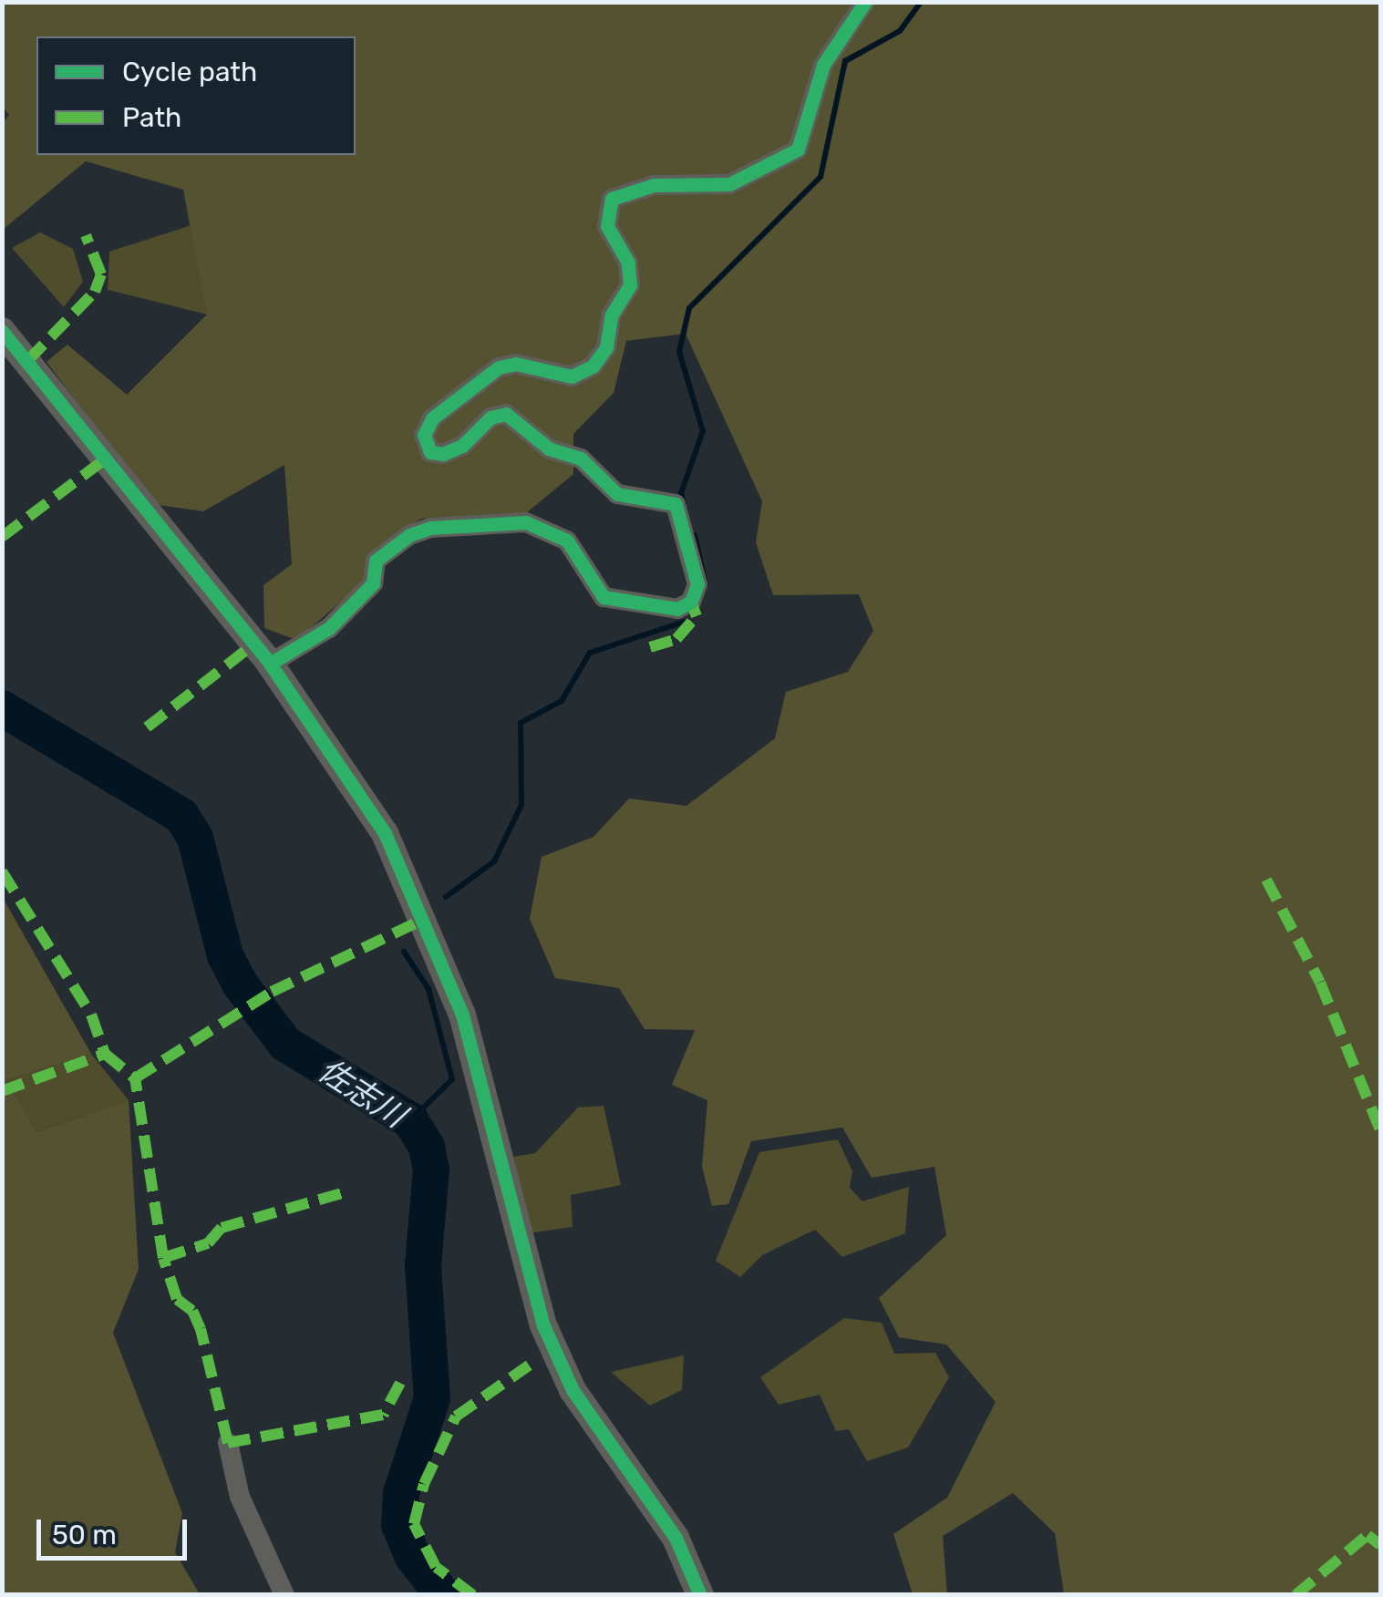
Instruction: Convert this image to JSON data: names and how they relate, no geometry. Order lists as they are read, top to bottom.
{
  "water": ["佐志川"],
  "legend": ["Cycle path", "Path"],
  "scale_bar": "50 m"
}
